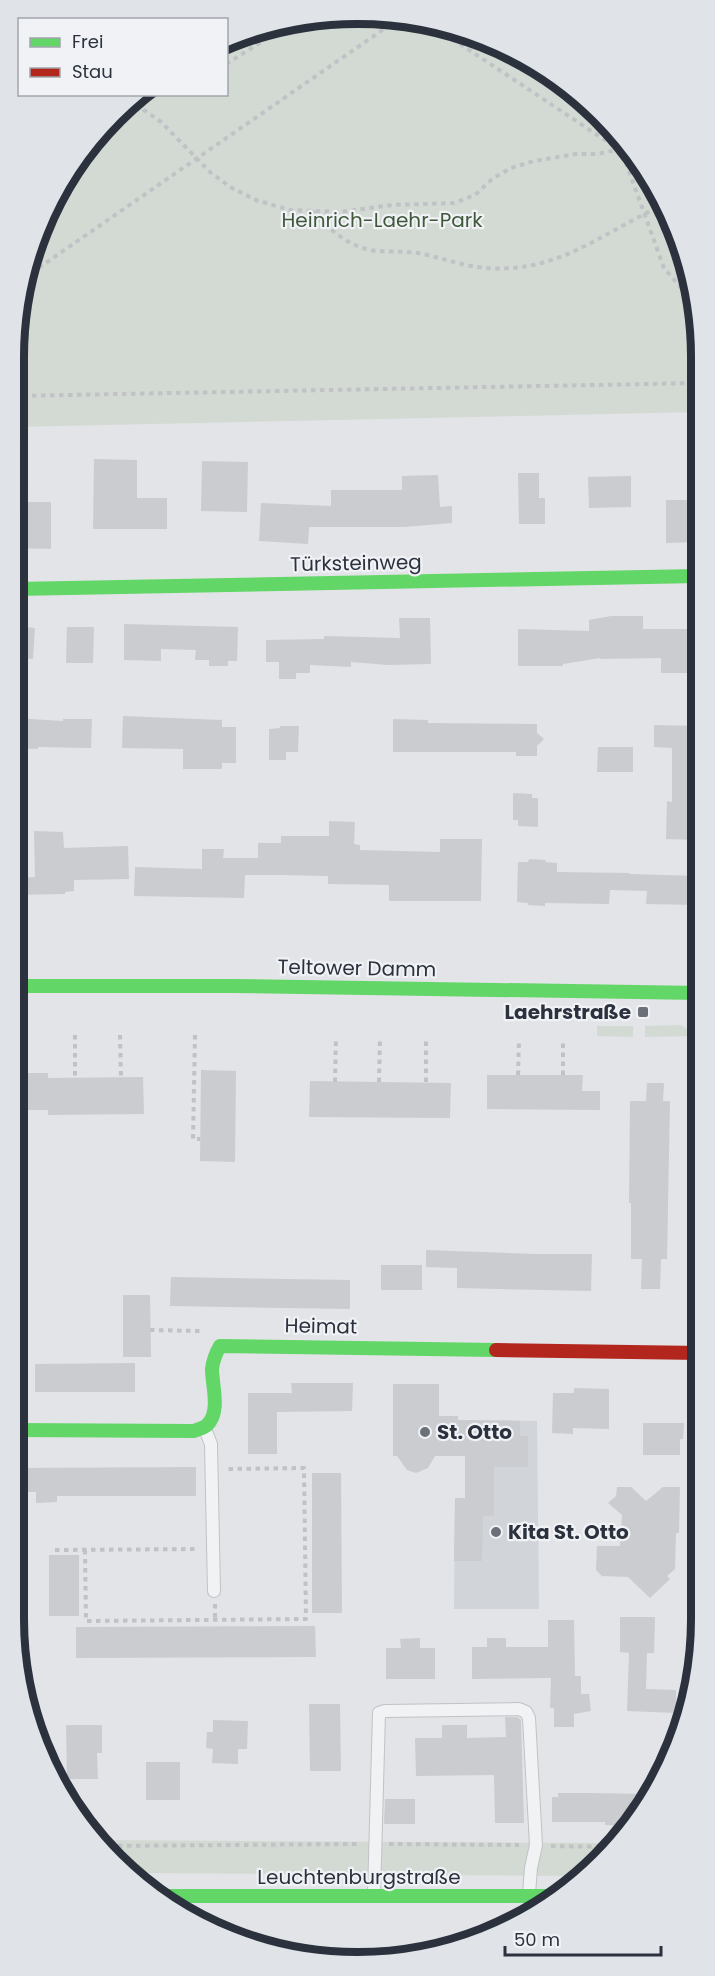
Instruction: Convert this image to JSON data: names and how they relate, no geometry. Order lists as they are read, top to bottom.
{
  "streets": {
    "street": [
      "Türksteinweg",
      "Teltower Damm",
      "Heimat",
      "Leuchtenburgstraße"
    ]
  },
  "parks": ["Heinrich-Laehr-Park"],
  "places": {
    "transit": ["Laehrstraße"],
    "other": ["St. Otto", "Kita St. Otto"]
  },
  "legend": ["Frei", "Stau"],
  "scale_bar": "50 m"
}
